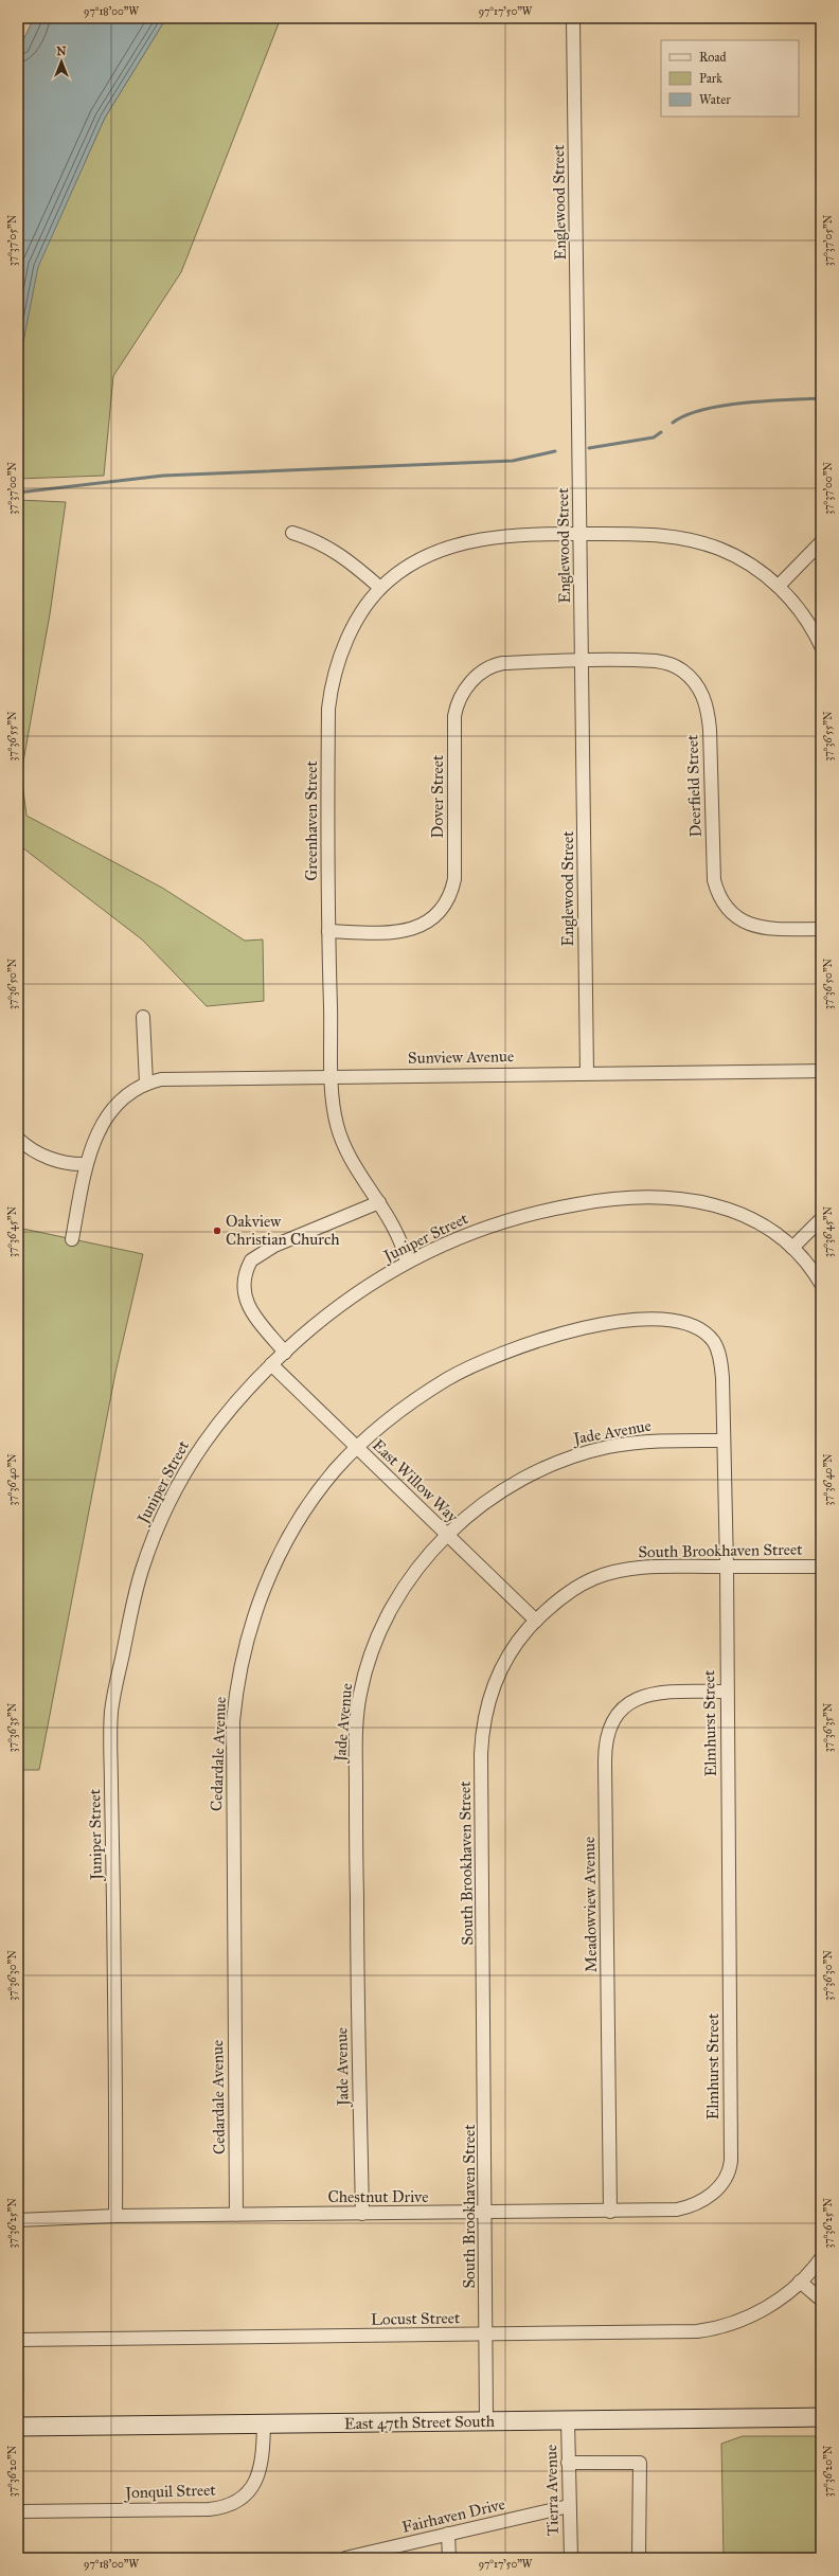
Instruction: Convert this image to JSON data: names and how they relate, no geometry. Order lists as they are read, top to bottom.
{
  "streets": {
    "main road": ["East 47th Street South"],
    "street": [
      "Englewood Street",
      "Deerfield Street",
      "Dover Street",
      "Greenhaven Street",
      "Sunview Avenue",
      "Juniper Street",
      "Jade Avenue",
      "East Willow Way",
      "South Brookhaven Street",
      "Elmhurst Street",
      "Cedardale Avenue",
      "Meadowview Avenue",
      "Chestnut Drive",
      "Locust Street",
      "Tierra Avenue",
      "Jonquil Street",
      "Fairhaven Drive"
    ]
  },
  "crossings": [
    ["Englewood Street", "Deerfield Street"],
    ["Englewood Street", "Dover Street"],
    ["Englewood Street", "Greenhaven Street"],
    ["Englewood Street", "Sunview Avenue"],
    ["Deerfield Street", "Dover Street"],
    ["Dover Street", "Greenhaven Street"],
    ["Greenhaven Street", "Sunview Avenue"],
    ["Greenhaven Street", "Juniper Street"],
    ["Juniper Street", "East Willow Way"],
    ["Juniper Street", "Chestnut Drive"],
    ["Jade Avenue", "East Willow Way"],
    ["Jade Avenue", "Elmhurst Street"],
    ["Jade Avenue", "Chestnut Drive"],
    ["East Willow Way", "South Brookhaven Street"],
    ["East Willow Way", "Cedardale Avenue"],
    ["South Brookhaven Street", "Elmhurst Street"],
    ["South Brookhaven Street", "Chestnut Drive"],
    ["South Brookhaven Street", "Locust Street"],
    ["South Brookhaven Street", "East 47th Street South"],
    ["Elmhurst Street", "Cedardale Avenue"],
    ["Elmhurst Street", "Meadowview Avenue"],
    ["Elmhurst Street", "Chestnut Drive"],
    ["Cedardale Avenue", "Chestnut Drive"],
    ["Meadowview Avenue", "Chestnut Drive"],
    ["East 47th Street South", "Tierra Avenue"],
    ["East 47th Street South", "Jonquil Street"],
    ["Tierra Avenue", "Fairhaven Drive"]
  ],
  "places": ["Oakview Christian Church"],
  "legend": ["Road", "Park", "Water"],
  "north": "top",
  "coordinates": [
    "97°18'00\"W",
    "97°17'50\"W",
    "37°37'05\"N",
    "37°37'00\"N",
    "37°36'55\"N",
    "37°36'50\"N",
    "37°36'45\"N",
    "37°36'40\"N",
    "37°36'35\"N",
    "37°36'30\"N",
    "37°36'25\"N",
    "37°36'20\"N"
  ]
}
